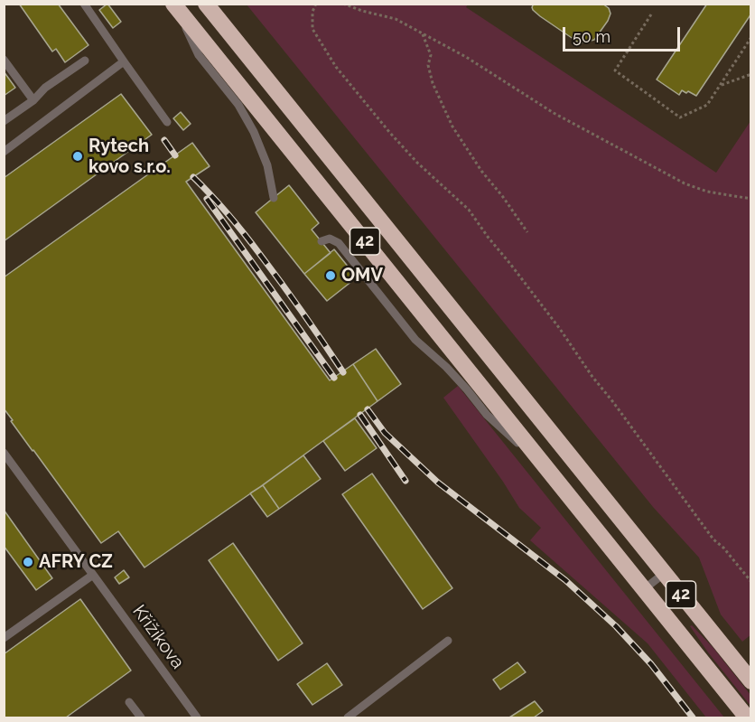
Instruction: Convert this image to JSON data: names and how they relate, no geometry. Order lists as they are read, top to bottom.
{
  "streets": {
    "highway": ["42"],
    "lane": ["Křížíkova"]
  },
  "places": ["Rytech kovo s.r.o.", "OMV", "AFRY CZ"],
  "scale_bar": "50 m"
}
